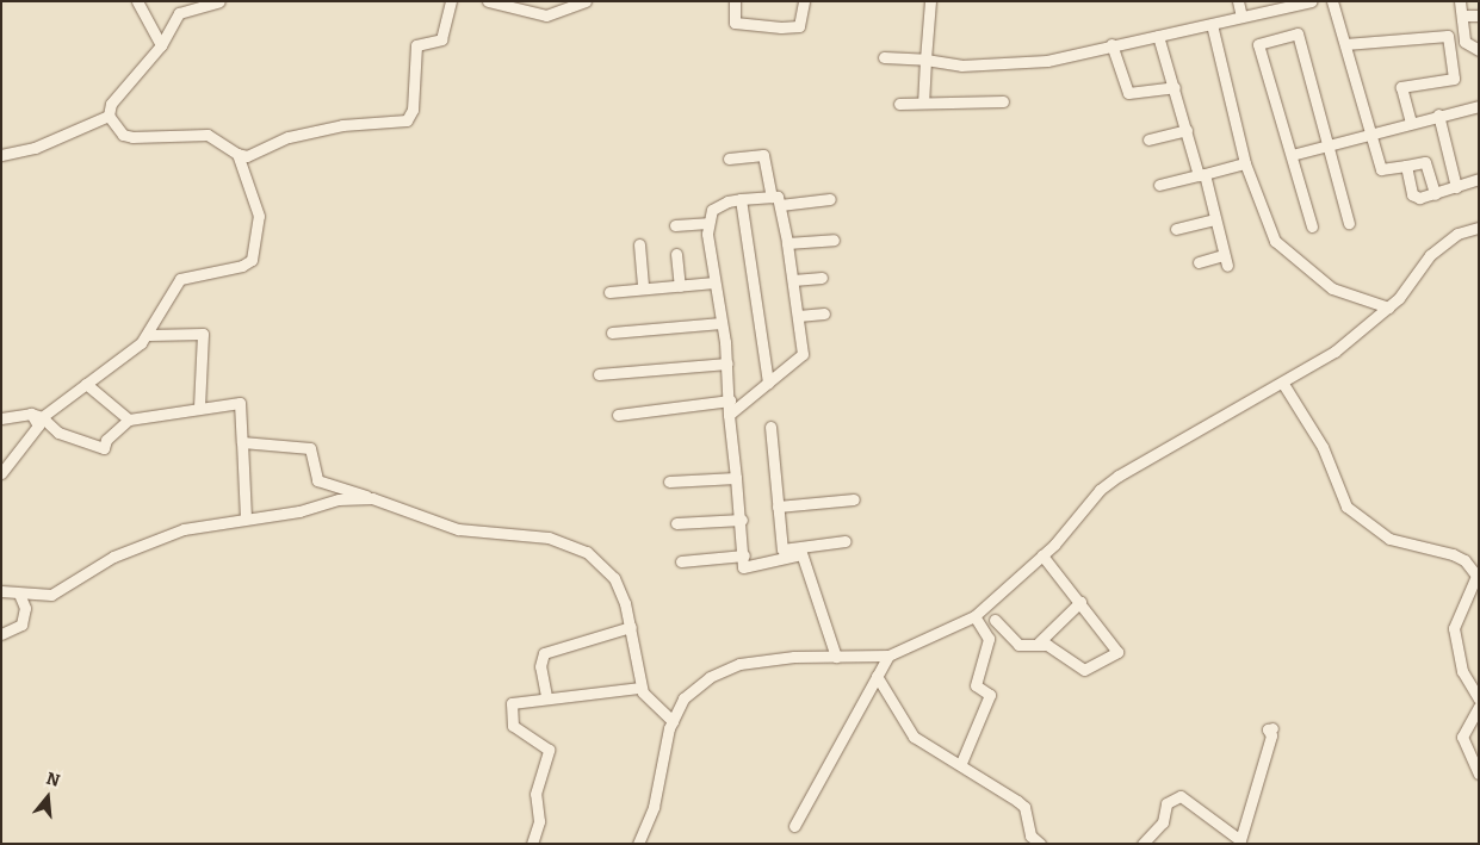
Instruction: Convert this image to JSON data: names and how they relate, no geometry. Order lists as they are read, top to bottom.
{
  "north": "top"
}
